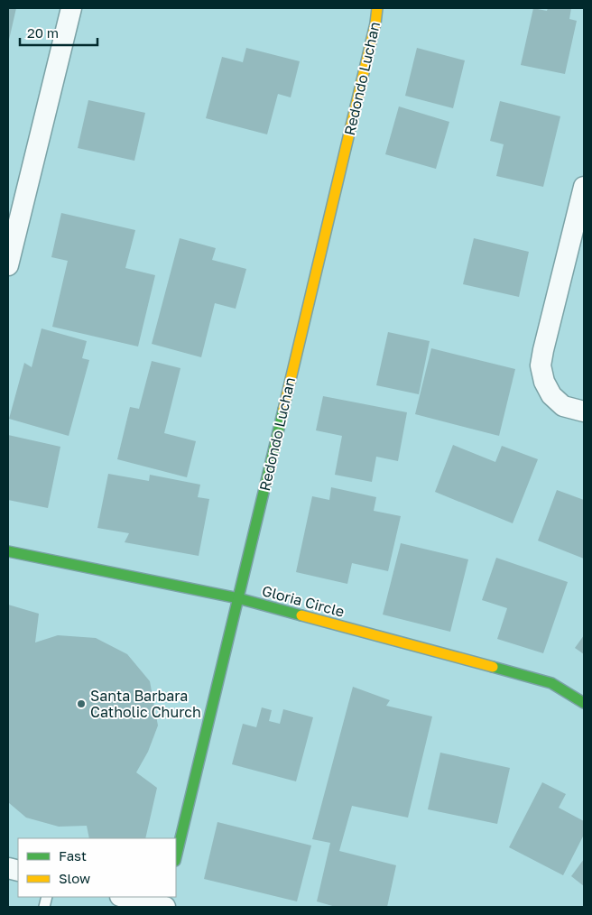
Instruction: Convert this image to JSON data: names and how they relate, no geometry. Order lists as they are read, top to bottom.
{
  "streets": {
    "street": ["Redondo Luchan", "Gloria Circle"]
  },
  "crossings": [
    ["Redondo Luchan", "Gloria Circle"]
  ],
  "places": ["Santa Barbara Catholic Church"],
  "legend": ["Fast", "Slow"],
  "scale_bar": "20 m"
}
